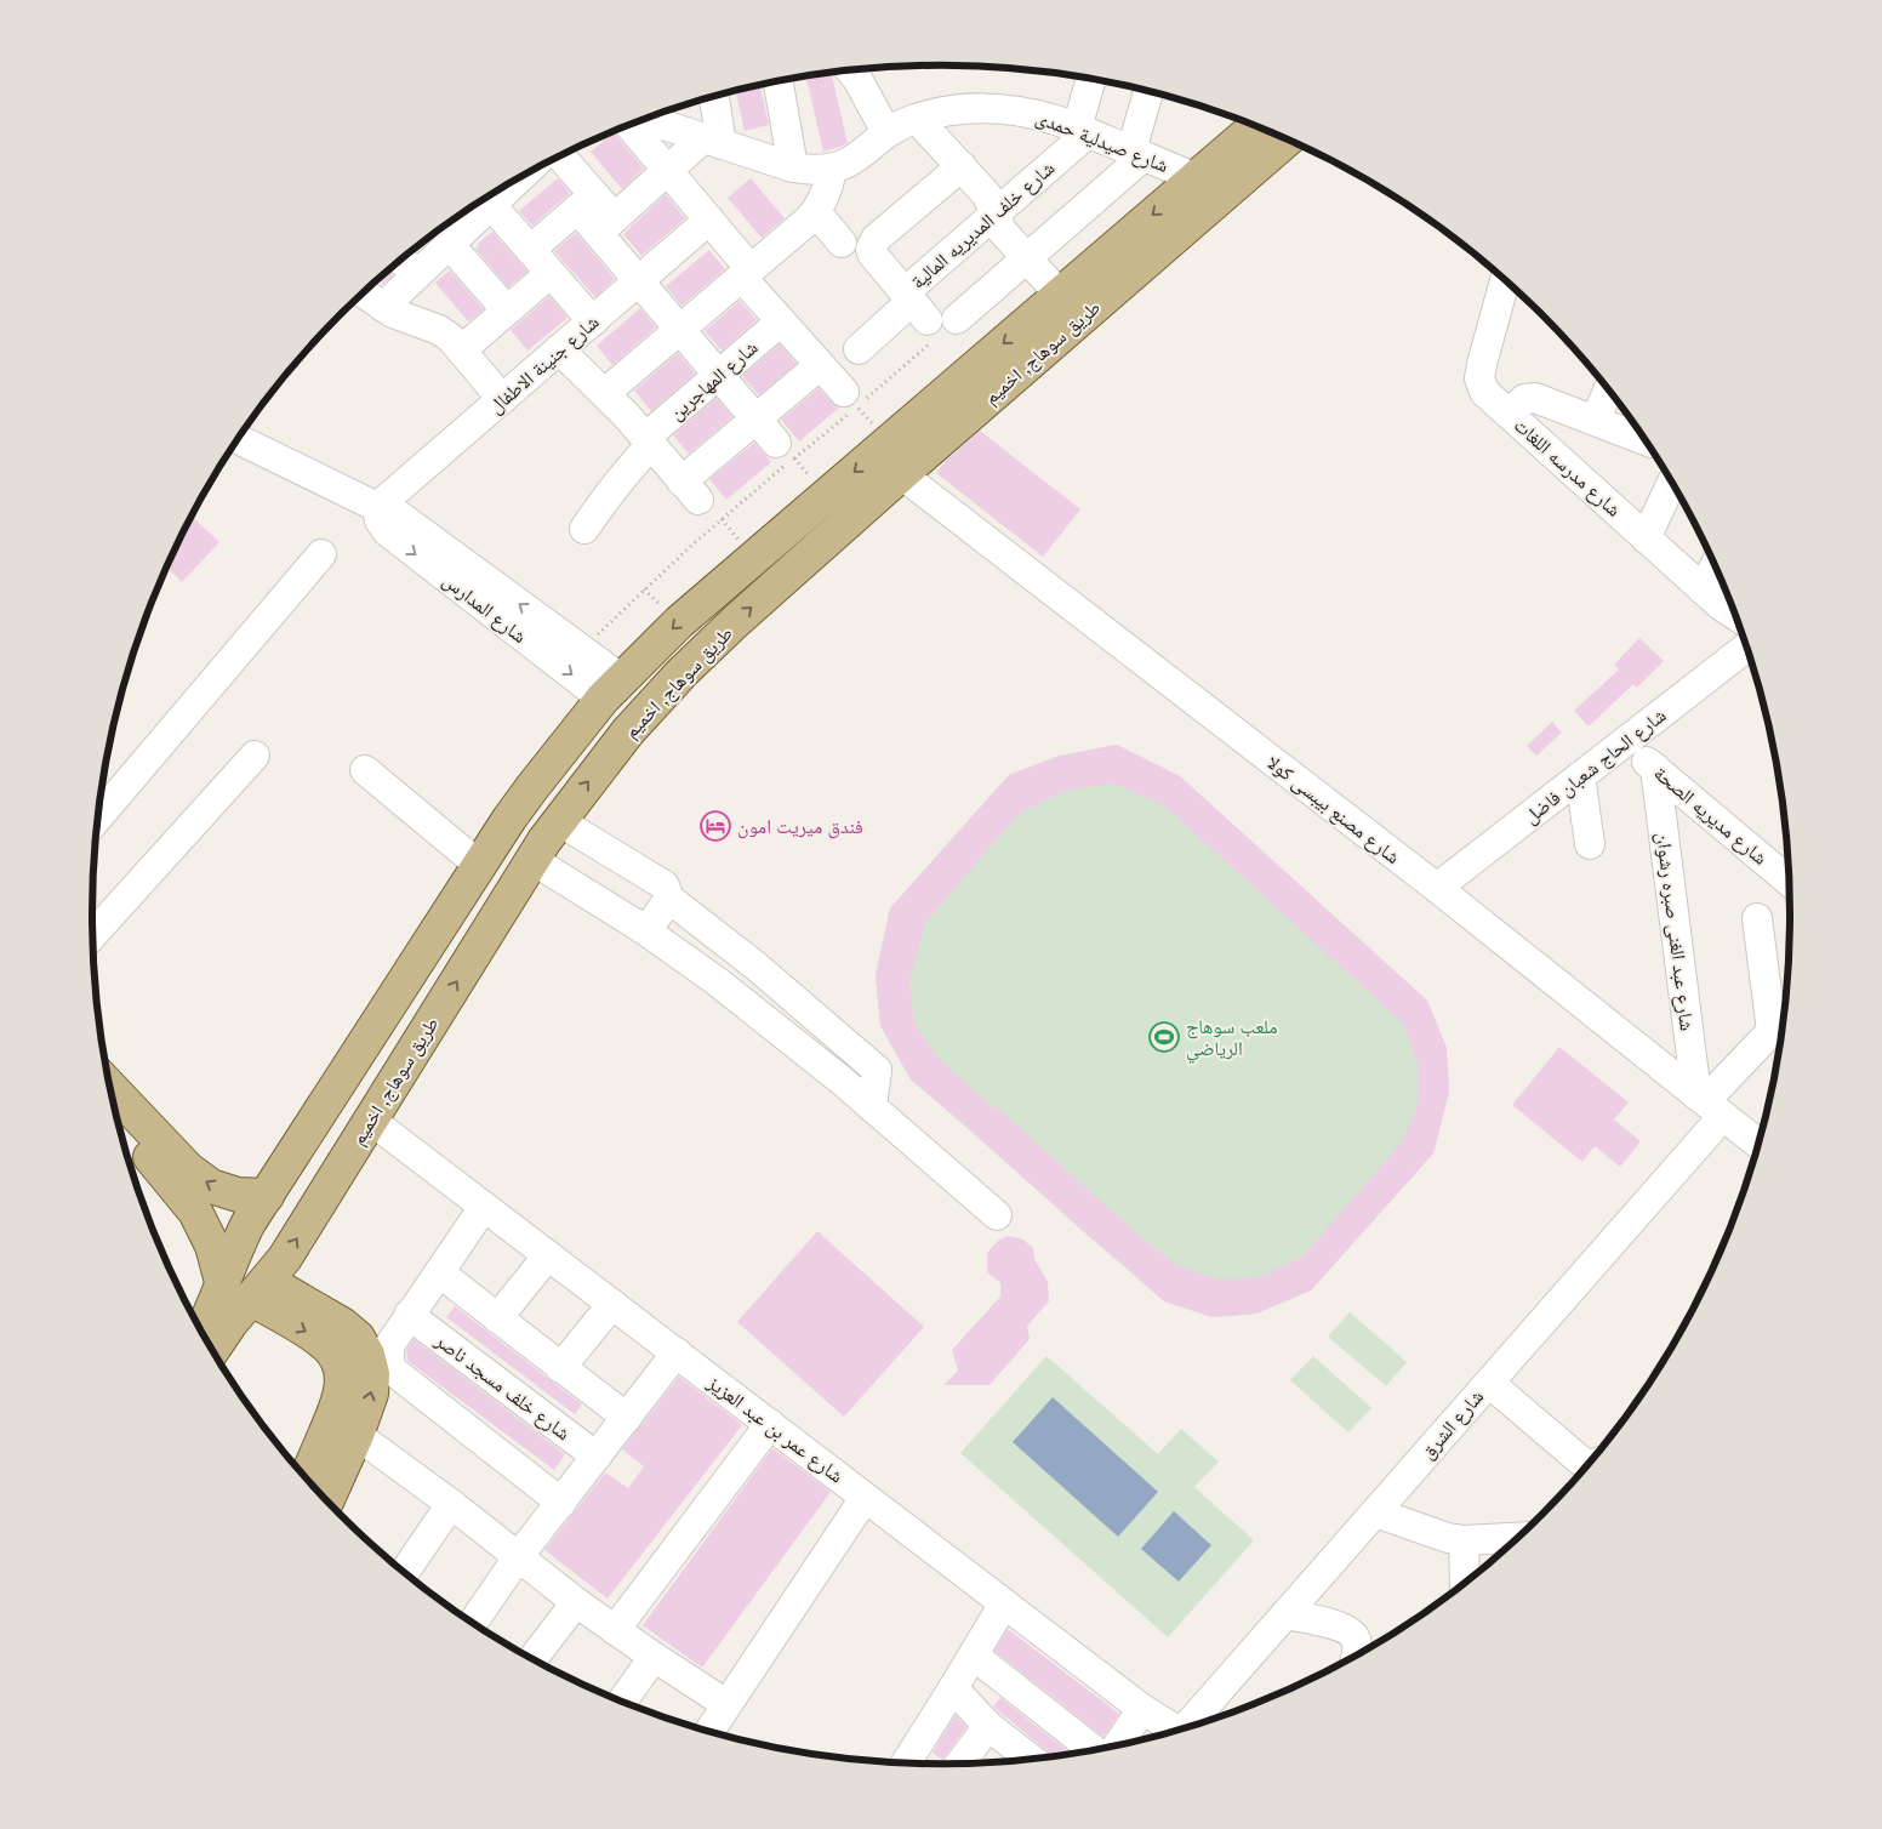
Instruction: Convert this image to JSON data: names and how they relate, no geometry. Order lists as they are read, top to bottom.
{
  "streets": {
    "main road": ["طريق سوهاج, اخميم"],
    "street": [
      "شارع صيدلية حمدى",
      "شارع خلف المديريه المالية",
      "شارع جنينة الاطفال",
      "شارع المهاجرين",
      "شارع مدرسه اللغات",
      "شارع المدارس",
      "شارع الحاج شعبان فاضل",
      "شارع مصنع بيبسى كولا",
      "شارع مديريه الصحة",
      "شارع عبد الغنى صبره رشوان",
      "شارع خلف مسجد ناصر",
      "شارع الشرق",
      "شارع عمر بن عبد العزيز"
    ]
  },
  "crossings": [
    ["شارع صيدلية حمدى", "شارع خلف المديريه المالية"],
    ["شارع صيدلية حمدى", "طريق سوهاج, اخميم"],
    ["طريق سوهاج, اخميم", "شارع المدارس"],
    ["طريق سوهاج, اخميم", "شارع مصنع بيبسى كولا"],
    ["طريق سوهاج, اخميم", "شارع عمر بن عبد العزيز"],
    ["شارع جنينة الاطفال", "شارع المدارس"],
    ["شارع الحاج شعبان فاضل", "شارع مصنع بيبسى كولا"],
    ["شارع الحاج شعبان فاضل", "شارع مديريه الصحة"],
    ["شارع مصنع بيبسى كولا", "شارع عبد الغنى صبره رشوان"],
    ["شارع مصنع بيبسى كولا", "شارع الشرق"],
    ["شارع مديريه الصحة", "شارع عبد الغنى صبره رشوان"],
    ["شارع عبد الغنى صبره رشوان", "شارع الشرق"]
  ],
  "places": {
    "hotel": ["فندق ميريت امون"],
    "sports": ["ملعب سوهاج الرياضي"]
  }
}
